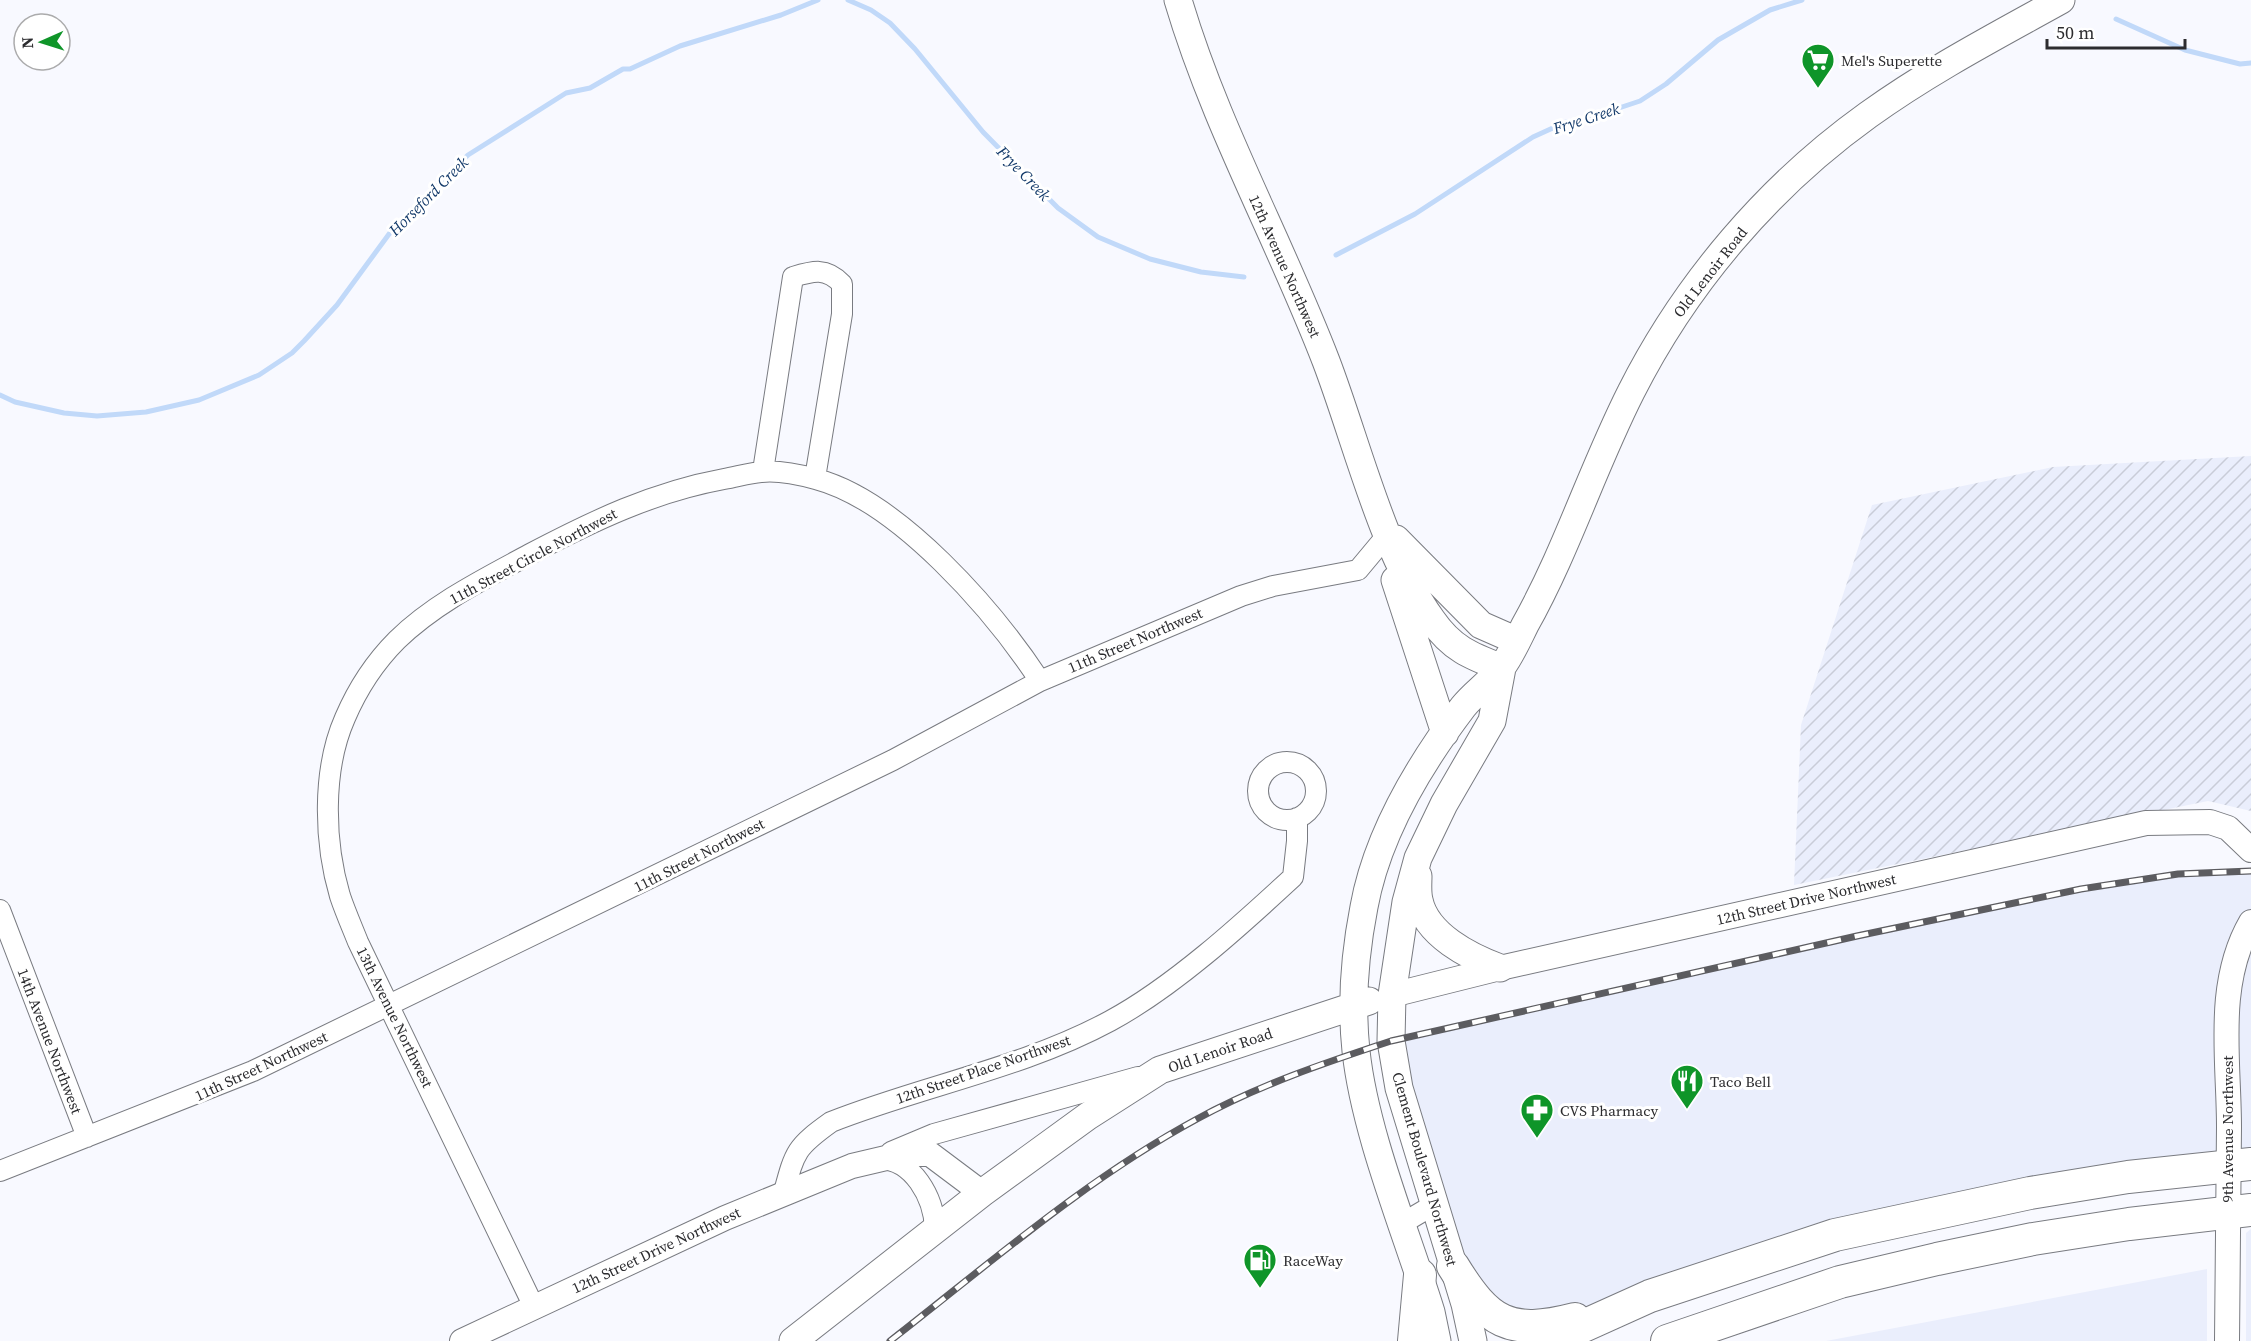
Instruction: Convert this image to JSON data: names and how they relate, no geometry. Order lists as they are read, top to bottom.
{
  "streets": {
    "main road": [
      "12th Avenue Northwest",
      "Old Lenoir Road",
      "12th Street Drive Northwest",
      "Clement Boulevard Northwest"
    ],
    "street": [
      "11th Street Circle Northwest",
      "11th Street Northwest",
      "13th Avenue Northwest",
      "14th Avenue Northwest",
      "12th Street Place Northwest",
      "9th Avenue Northwest"
    ]
  },
  "crossings": [
    ["12th Avenue Northwest", "Old Lenoir Road"],
    ["12th Avenue Northwest", "11th Street Northwest"],
    ["Old Lenoir Road", "12th Street Drive Northwest"],
    ["Old Lenoir Road", "Clement Boulevard Northwest"],
    ["11th Street Circle Northwest", "11th Street Northwest"],
    ["11th Street Circle Northwest", "13th Avenue Northwest"],
    ["11th Street Northwest", "13th Avenue Northwest"],
    ["11th Street Northwest", "14th Avenue Northwest"],
    ["12th Street Drive Northwest", "13th Avenue Northwest"],
    ["12th Street Drive Northwest", "12th Street Place Northwest"],
    ["12th Street Drive Northwest", "Clement Boulevard Northwest"]
  ],
  "water": ["Frye Creek", "Horseford Creek"],
  "places": {
    "supermarket": ["Mel's Superette"],
    "restaurant": ["Taco Bell"],
    "pharmacy": ["CVS Pharmacy"],
    "fuel station": ["RaceWay"]
  },
  "scale_bar": "50 m",
  "north": "left"
}
